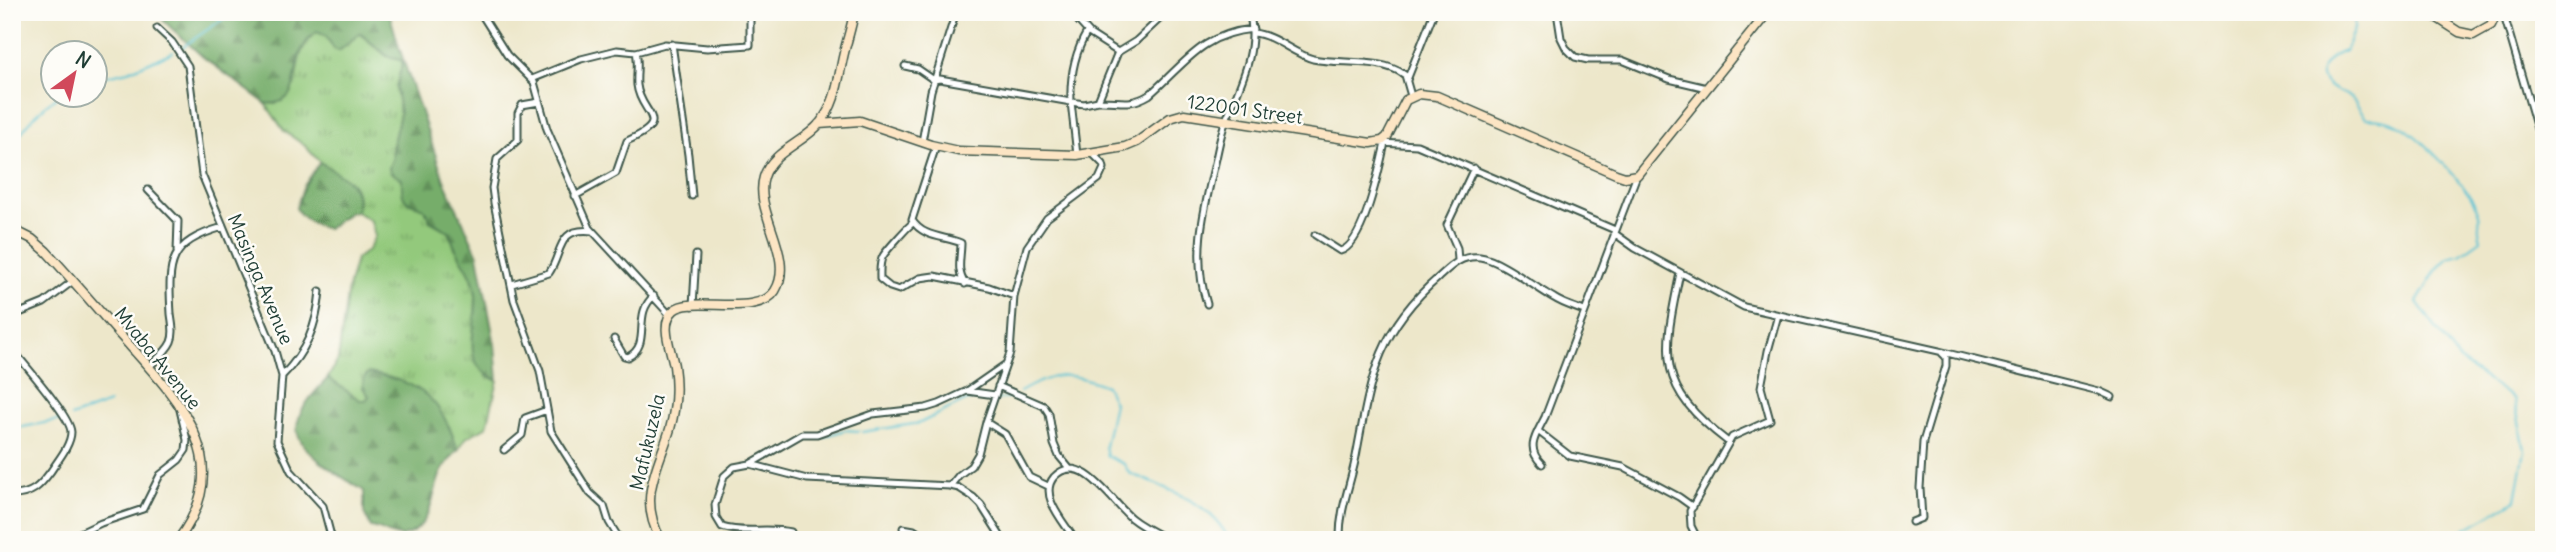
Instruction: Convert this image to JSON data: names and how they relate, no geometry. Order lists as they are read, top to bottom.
{
  "streets": {
    "street": [
      "122001 Street",
      "Masinga Avenue",
      "Mvaba Avenue",
      "Mafukuzela"
    ]
  },
  "north": "top right"
}
